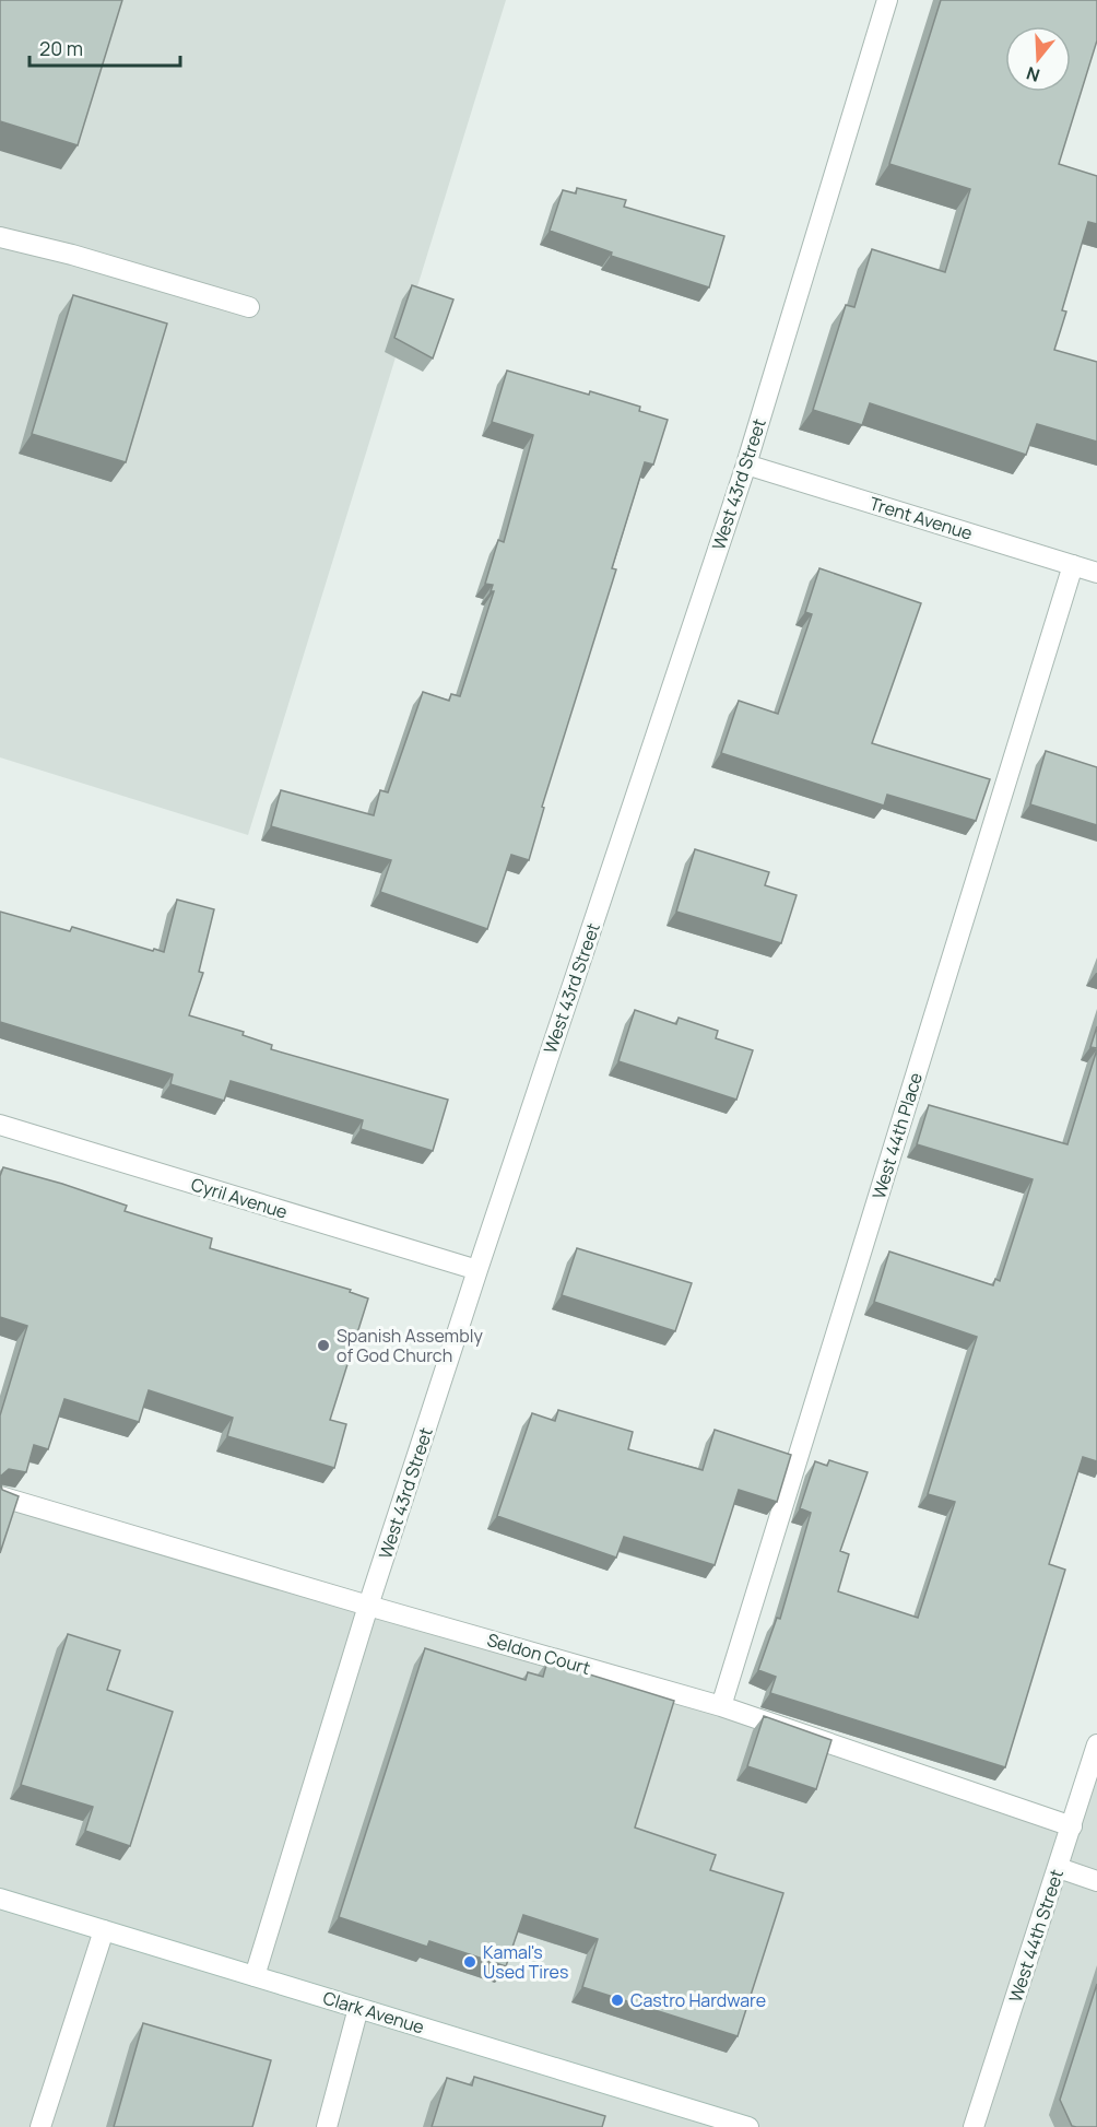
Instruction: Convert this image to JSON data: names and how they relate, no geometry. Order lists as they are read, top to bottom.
{
  "streets": {
    "street": [
      "West 43rd Street",
      "Trent Avenue",
      "West 44th Place",
      "Cyril Avenue",
      "Seldon Court",
      "West 44th Street",
      "Clark Avenue"
    ]
  },
  "crossings": [
    ["West 43rd Street", "Trent Avenue"],
    ["West 43rd Street", "Cyril Avenue"],
    ["West 43rd Street", "Seldon Court"],
    ["West 43rd Street", "Clark Avenue"],
    ["Trent Avenue", "West 44th Place"],
    ["West 44th Place", "Seldon Court"],
    ["Seldon Court", "West 44th Street"]
  ],
  "places": ["Spanish Assembly of God Church", "Kamal's Used Tires", "Castro Hardware"],
  "scale_bar": "20 m",
  "north": "bottom"
}
